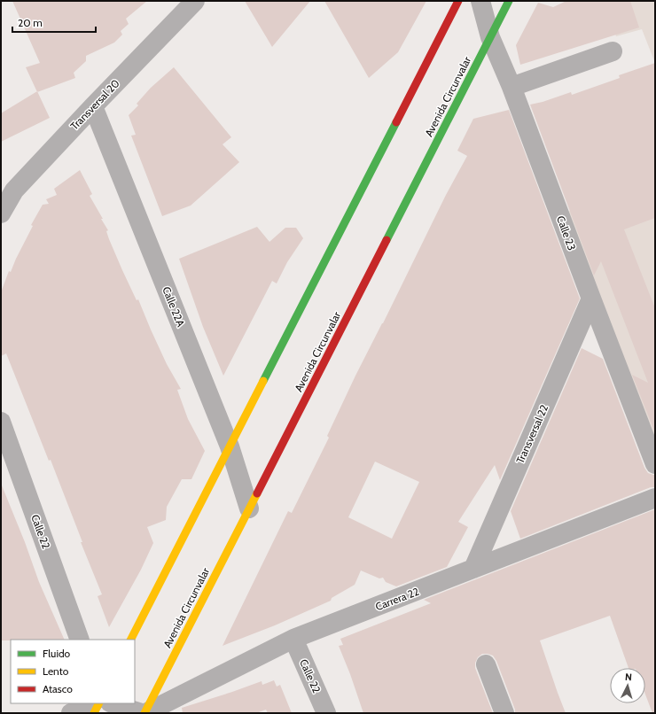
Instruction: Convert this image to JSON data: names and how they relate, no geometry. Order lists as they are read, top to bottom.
{
  "streets": {
    "highway": ["Avenida Circunvalar"],
    "street": [
      "Transversal 20",
      "Calle 23",
      "Calle 22A",
      "Transversal 22",
      "Calle 22",
      "Carrera 22"
    ]
  },
  "crossings": [
    ["Avenida Circunvalar", "Calle 23"],
    ["Avenida Circunvalar", "Calle 22A"],
    ["Avenida Circunvalar", "Carrera 22"],
    ["Transversal 20", "Calle 22A"],
    ["Calle 23", "Transversal 22"],
    ["Transversal 22", "Carrera 22"],
    ["Calle 22", "Carrera 22"]
  ],
  "legend": ["Fluido", "Lento", "Atasco"],
  "scale_bar": "20 m",
  "north": "top"
}
